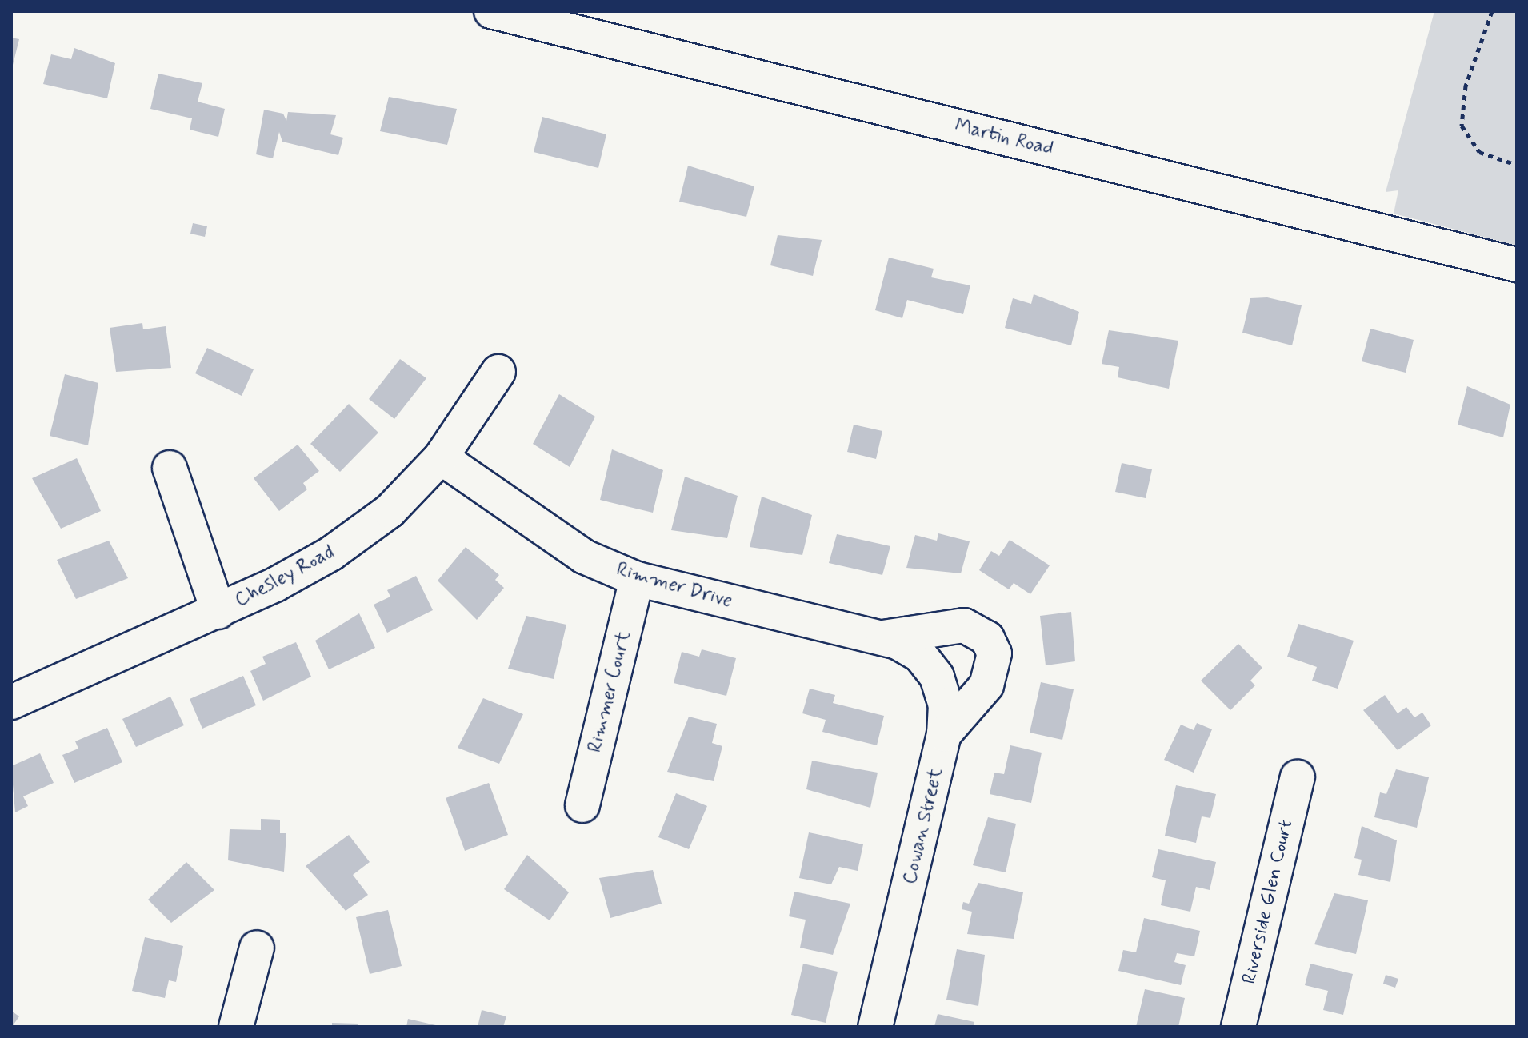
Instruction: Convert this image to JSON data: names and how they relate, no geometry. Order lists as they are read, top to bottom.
{
  "streets": {
    "street": [
      "Martin Road",
      "Chesley Road",
      "Rimmer Drive",
      "Rimmer Court",
      "Cowan Street",
      "Riverside Glen Court"
    ]
  },
  "crossings": [
    ["Chesley Road", "Rimmer Drive"],
    ["Rimmer Drive", "Rimmer Court"],
    ["Rimmer Drive", "Cowan Street"]
  ]
}
